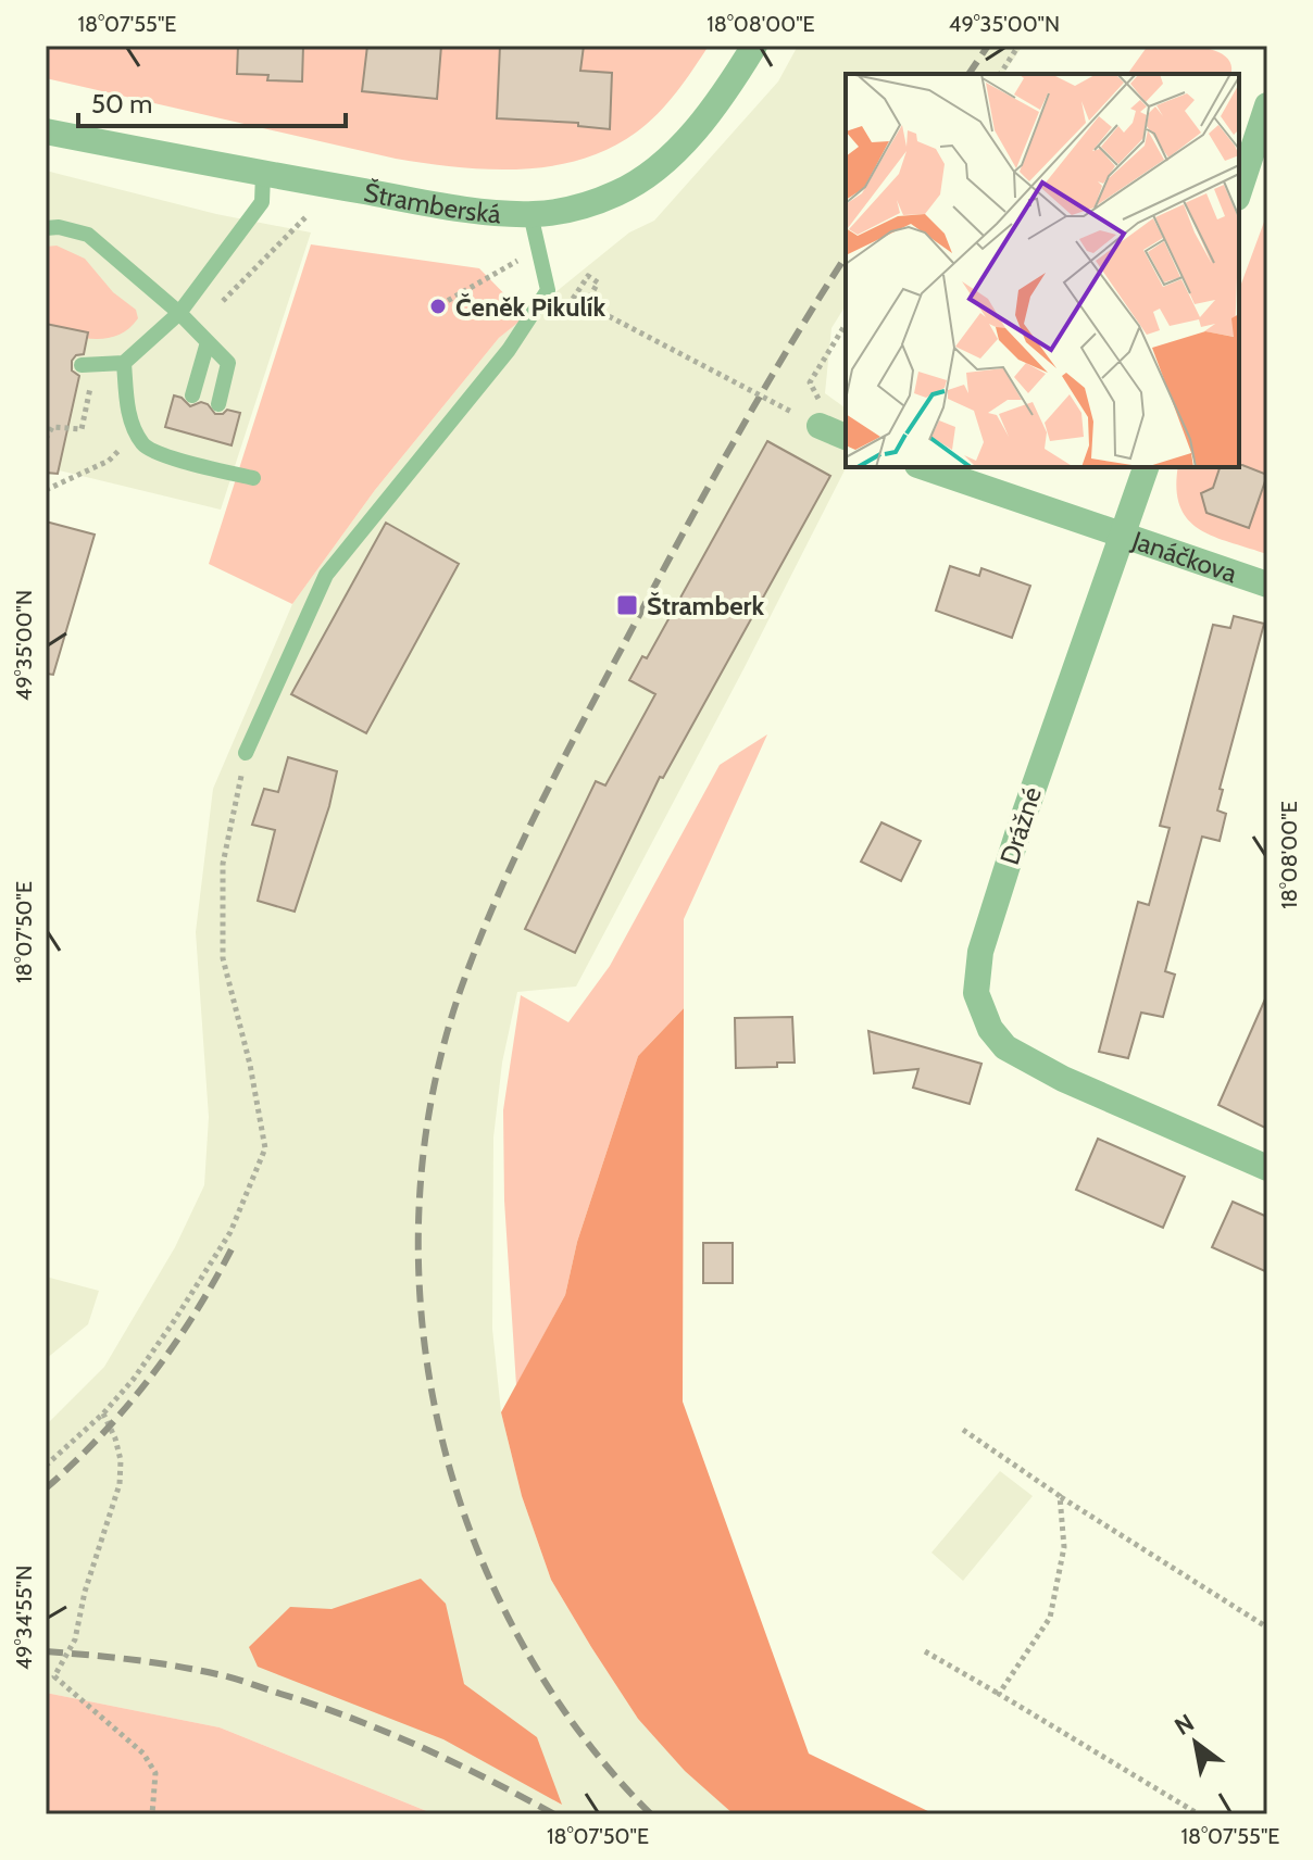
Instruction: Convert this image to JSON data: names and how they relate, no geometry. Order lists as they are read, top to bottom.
{
  "streets": {
    "street": ["Štramberská", "Janáčkova", "Drážné"]
  },
  "crossings": [
    ["Janáčkova", "Drážné"]
  ],
  "places": {
    "other": ["Čeněk Pikulík"],
    "transit": ["Štramberk"]
  },
  "scale_bar": "50 m",
  "north": "top left",
  "coordinates": [
    "18°07'55\"E",
    "18°08'00\"E",
    "49°35'00\"N",
    "18°07'50\"E",
    "49°34'55\"N"
  ]
}
